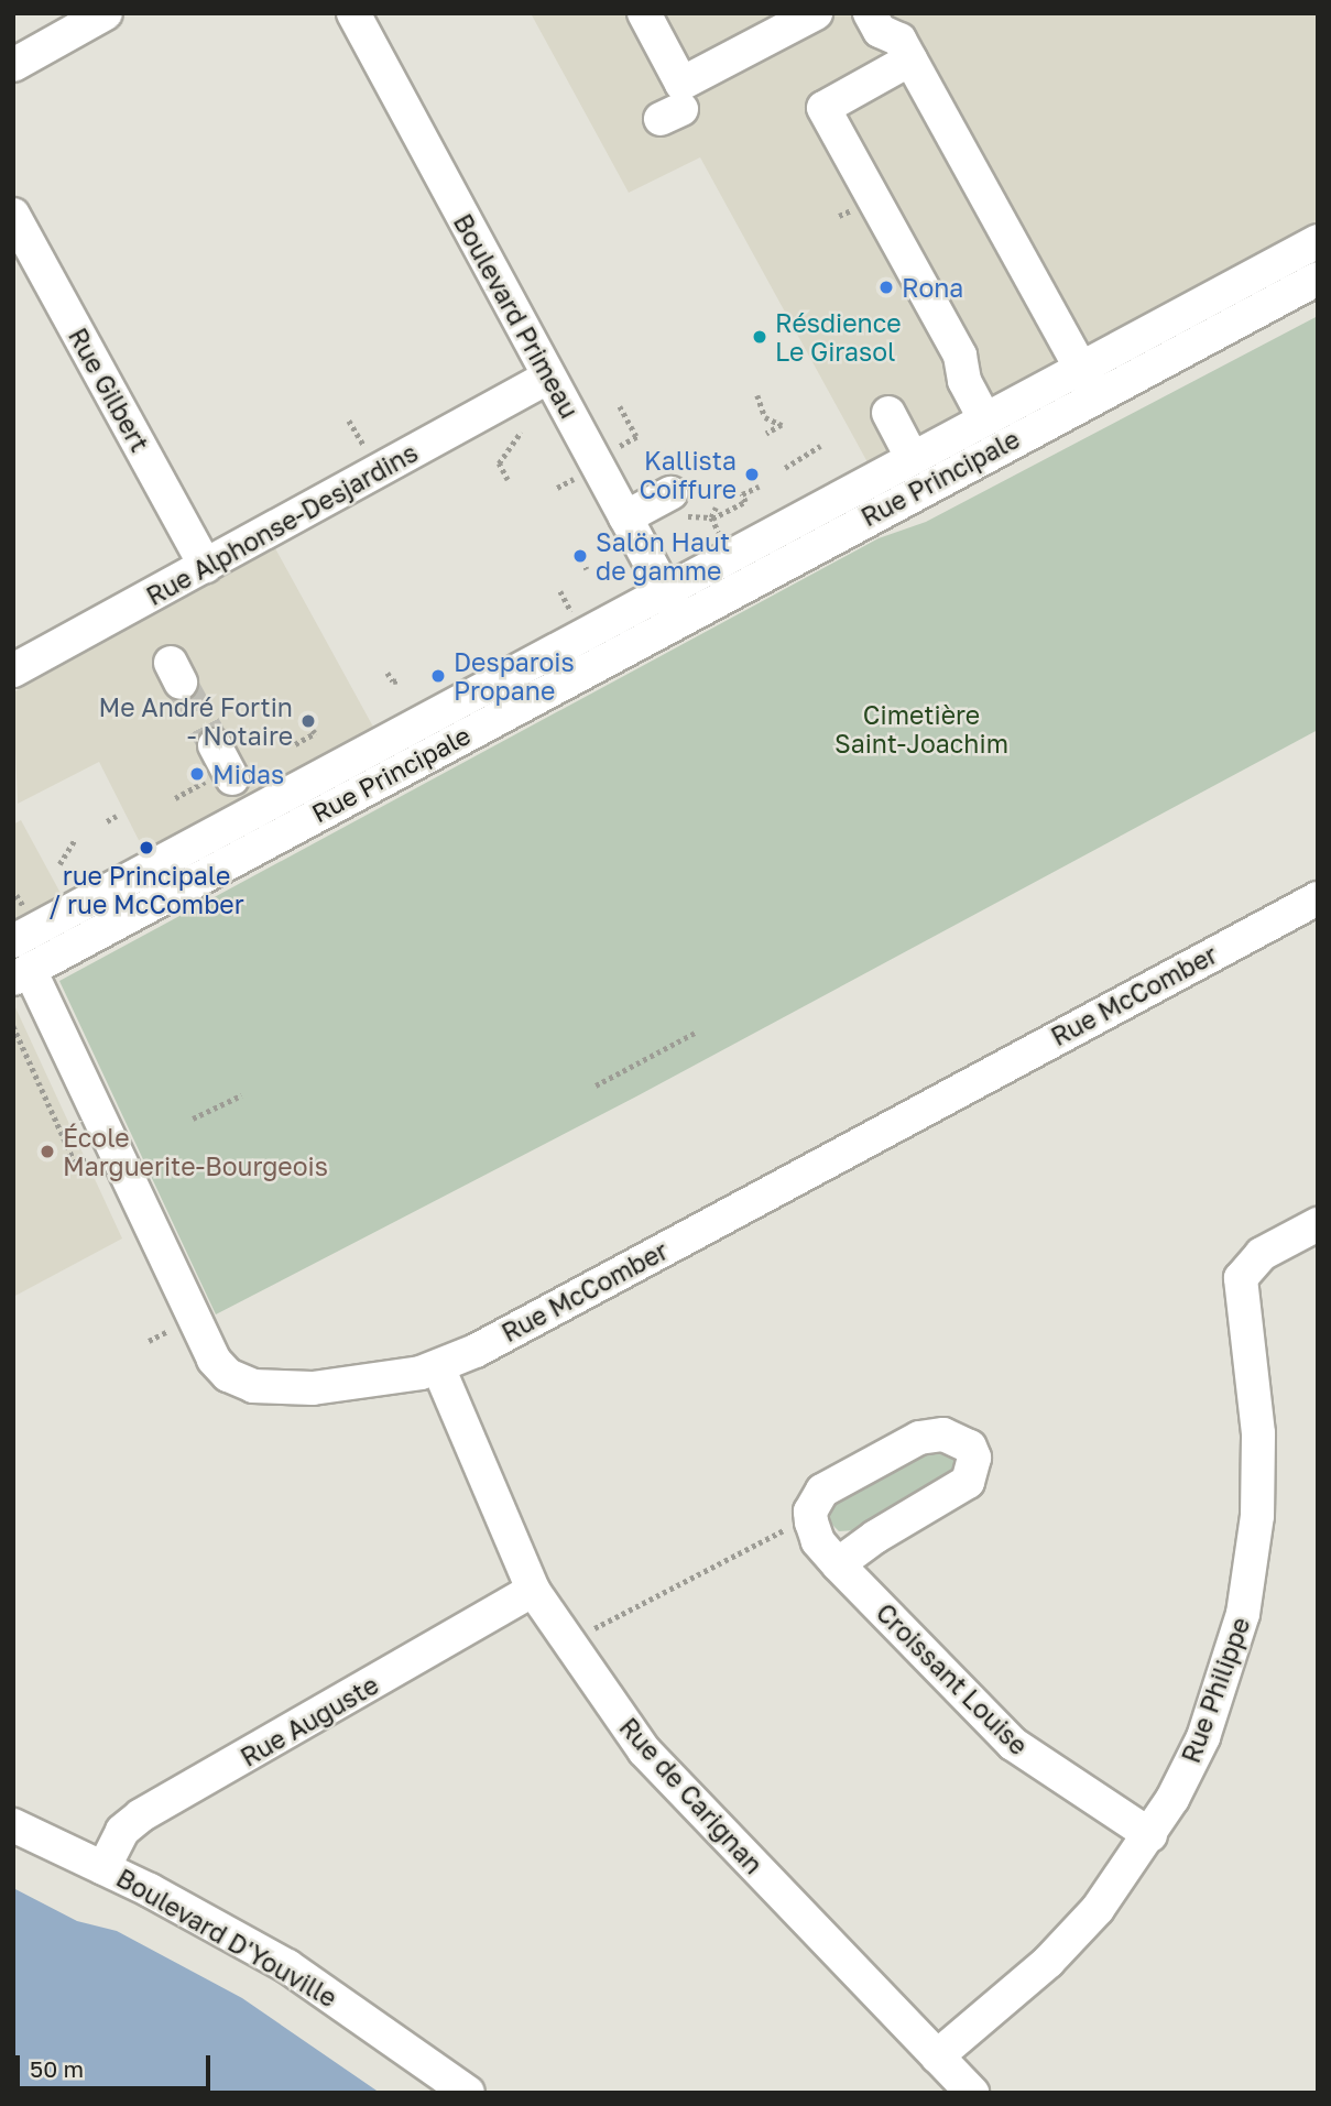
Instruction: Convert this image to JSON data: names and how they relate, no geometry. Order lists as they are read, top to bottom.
{
  "streets": {
    "street": [
      "Boulevard Primeau",
      "Rue Gilbert",
      "Rue Principale",
      "Rue Alphonse-Desjardins",
      "Rue McComber",
      "Croissant Louise",
      "Rue Philippe",
      "Rue Auguste",
      "Rue de Carignan",
      "Boulevard D'Youville"
    ]
  },
  "crossings": [
    ["Boulevard Primeau", "Rue Principale"],
    ["Boulevard Primeau", "Rue Alphonse-Desjardins"],
    ["Rue Gilbert", "Rue Alphonse-Desjardins"],
    ["Rue Principale", "Rue McComber"],
    ["Rue McComber", "Rue de Carignan"],
    ["Croissant Louise", "Rue Philippe"],
    ["Rue Philippe", "Rue de Carignan"],
    ["Rue Auguste", "Rue de Carignan"],
    ["Rue Auguste", "Boulevard D'Youville"]
  ],
  "parks": ["Cimetière Saint-Joachim"],
  "places": [
    "Rona",
    "Résdience Le Girasol",
    "Kallista Coiffure",
    "Salön Haut de gamme",
    "Desparois Propane",
    "Me André Fortin - Notaire",
    "Midas",
    "rue Principale / rue McComber",
    "École Marguerite-Bourgeois"
  ],
  "scale_bar": "50 m"
}
